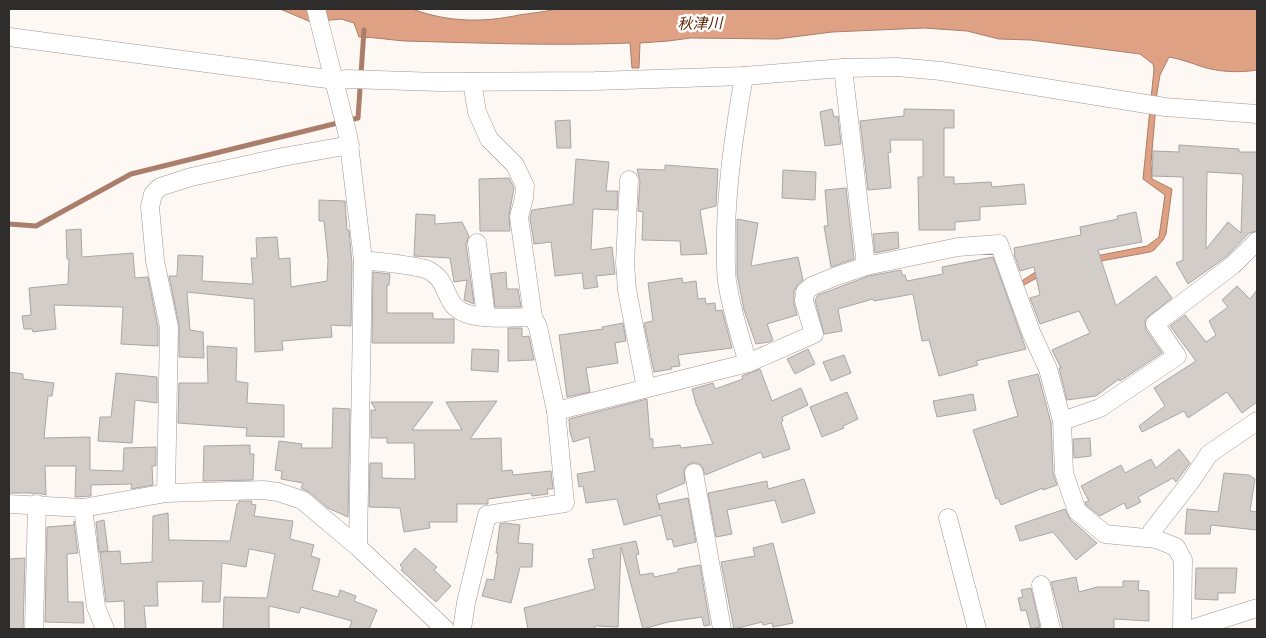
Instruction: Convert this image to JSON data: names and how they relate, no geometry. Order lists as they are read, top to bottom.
{
  "water": ["秋津川"]
}
